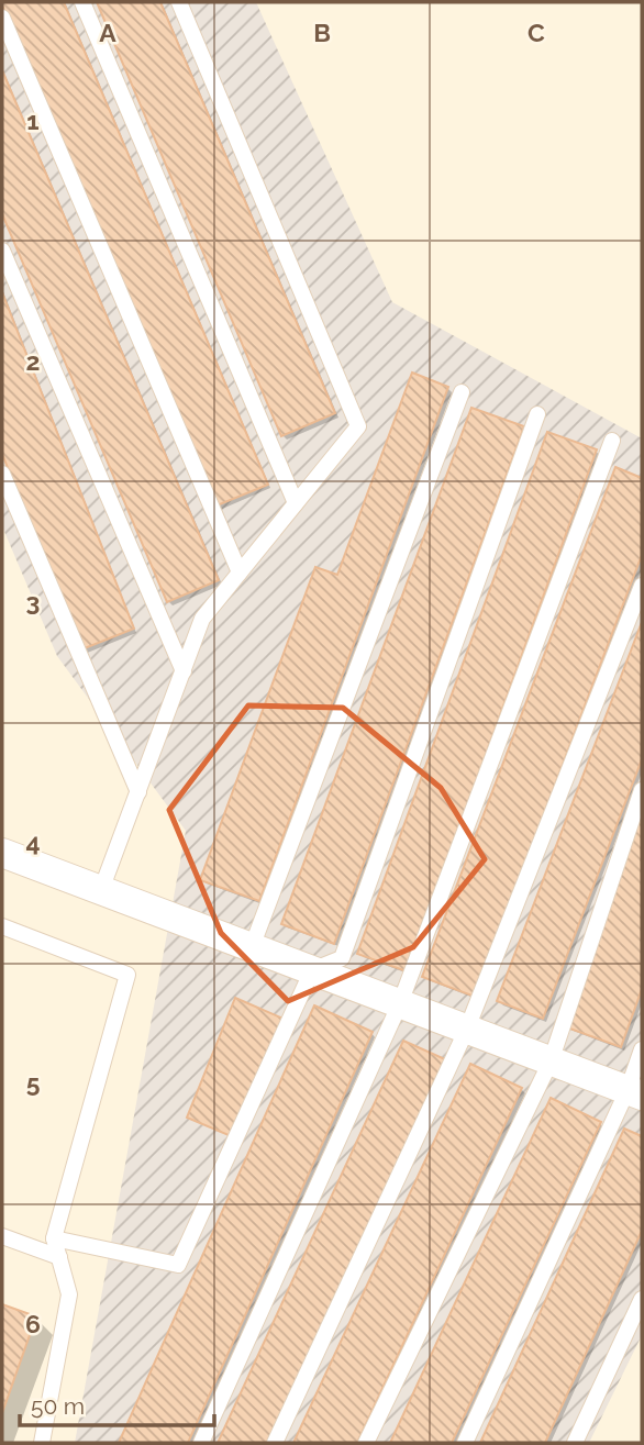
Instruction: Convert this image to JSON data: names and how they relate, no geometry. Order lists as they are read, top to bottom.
{
  "scale_bar": "50 m",
  "grid": {
    "columns": ["A", "B", "C"],
    "rows": [
      "1",
      "2",
      "3",
      "4",
      "5",
      "6"
    ]
  }
}
